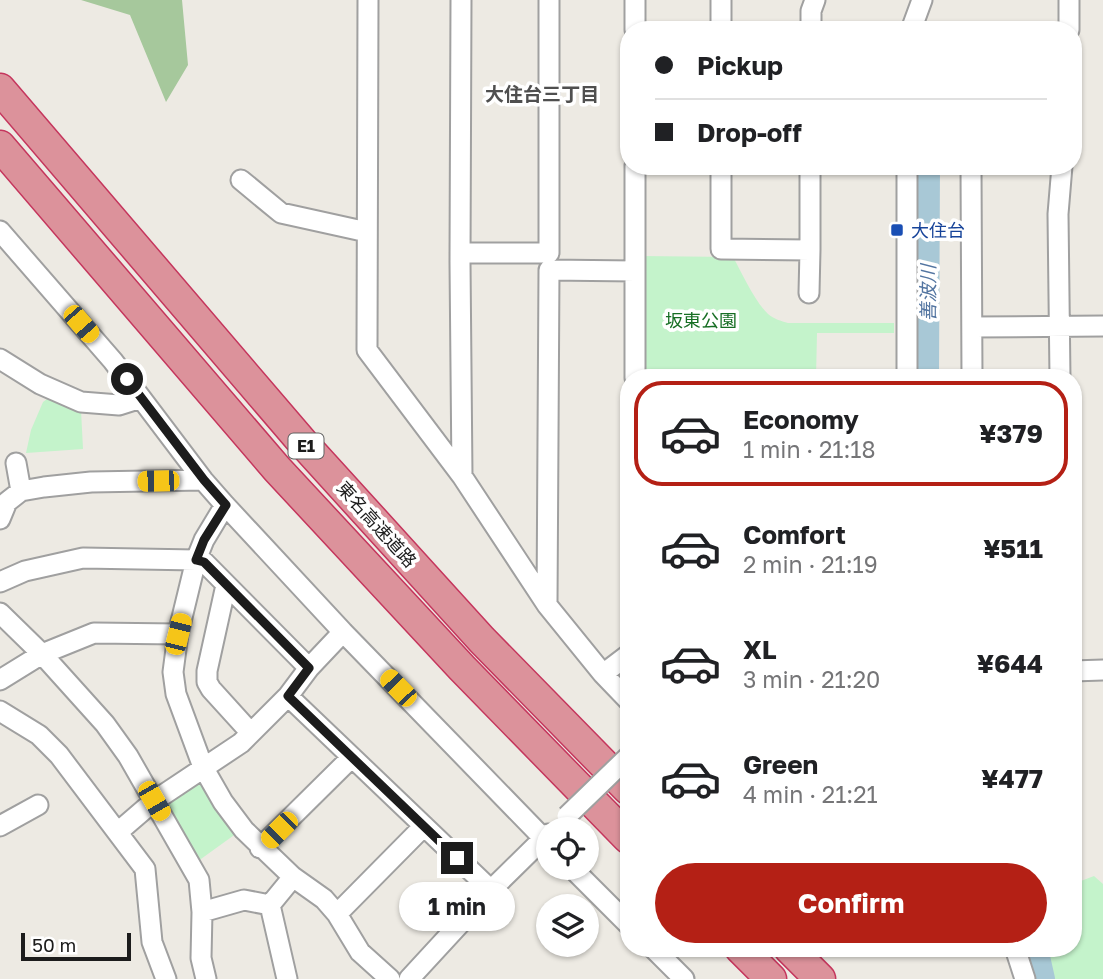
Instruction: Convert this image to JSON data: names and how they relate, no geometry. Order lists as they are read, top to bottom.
{
  "streets": {
    "highway": ["E1", "東名高速道路"]
  },
  "districts": ["大住台三丁目"],
  "water": ["善波川"],
  "parks": ["坂東公園"],
  "places": {
    "transit": ["大住台"]
  },
  "scale_bar": "50 m",
  "page": {
    "banner": ["Pickup", "Drop-off"],
    "list": [
      {
        "name": "Economy",
        "note": "1 min · 21:18",
        "value": "¥379"
      },
      {
        "name": "Comfort",
        "note": "2 min · 21:19",
        "value": "¥511"
      },
      {
        "name": "XL",
        "note": "3 min · 21:20",
        "value": "¥644"
      },
      {
        "name": "Green",
        "note": "4 min · 21:21",
        "value": "¥477"
      }
    ],
    "buttons": "Confirm",
    "bubble": "1 min",
    "scale": "50 m"
  }
}
